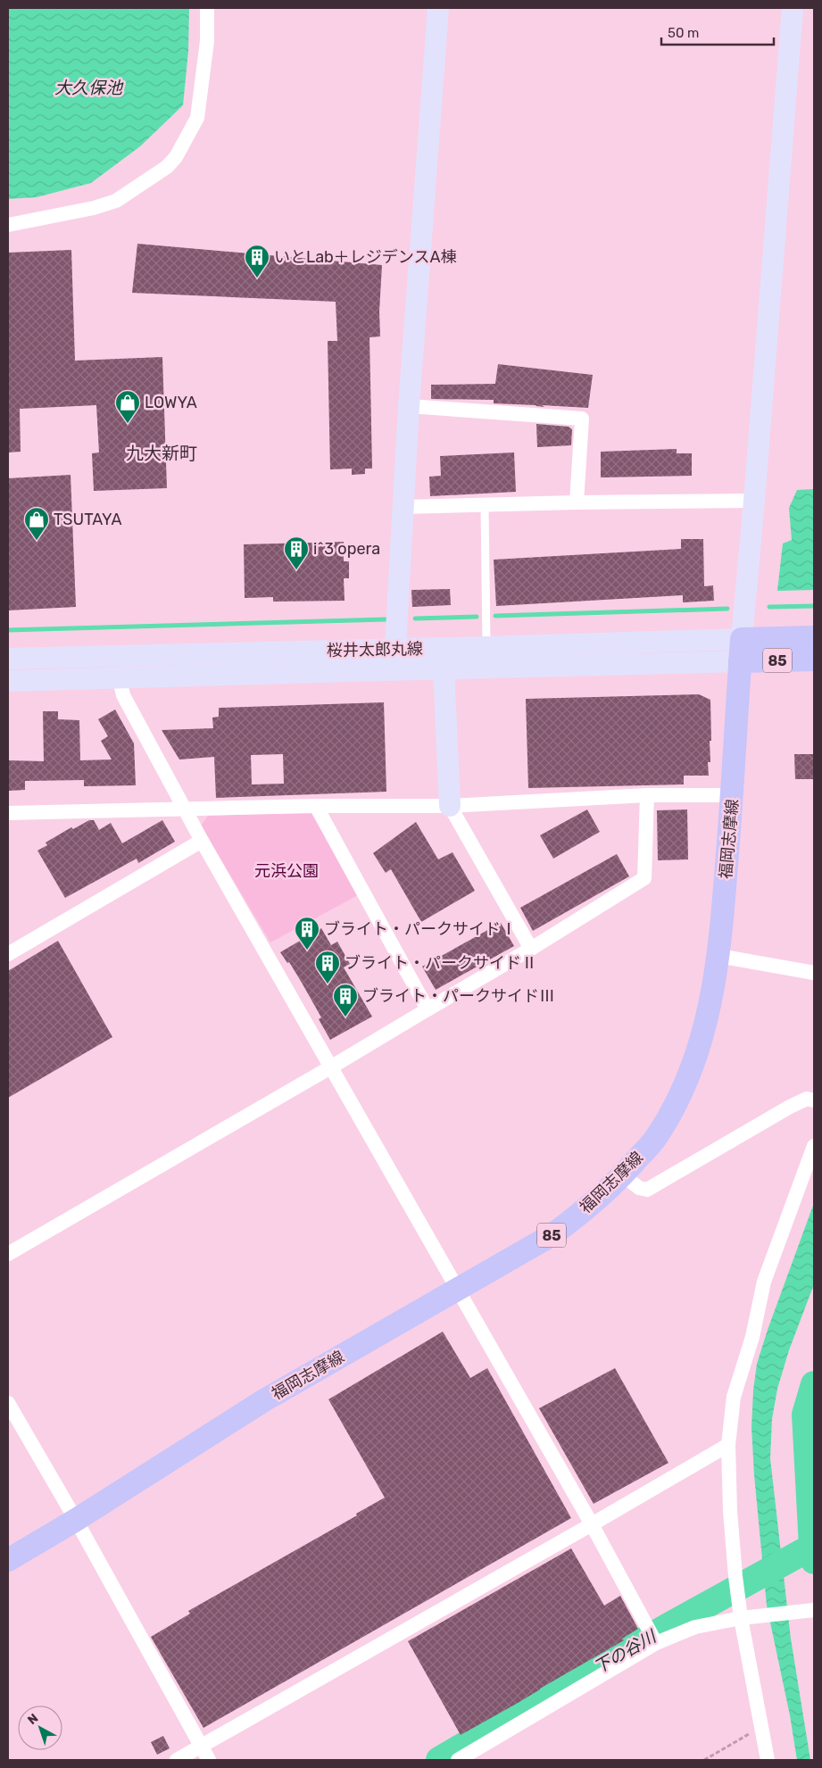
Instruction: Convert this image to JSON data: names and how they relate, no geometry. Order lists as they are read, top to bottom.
{
  "streets": {
    "main road": ["桜井太郎丸線", "85", "福岡志摩線"]
  },
  "crossings": [
    ["桜井太郎丸線", "85"],
    ["桜井太郎丸線", "福岡志摩線"],
    ["85", "福岡志摩線"]
  ],
  "districts": ["九大新町"],
  "water": ["大久保池", "下の谷川"],
  "parks": ["元浜公園"],
  "places": {
    "building": [
      "いとLab＋レジデンスA棟",
      "i^3 opera",
      "ブライト・パークサイドⅠ",
      "ブライト・パークサイドⅡ",
      "ブライト・パークサイドⅢ"
    ],
    "shop": ["LOWYA", "TSUTAYA"]
  },
  "scale_bar": "50 m",
  "north": "top left"
}
